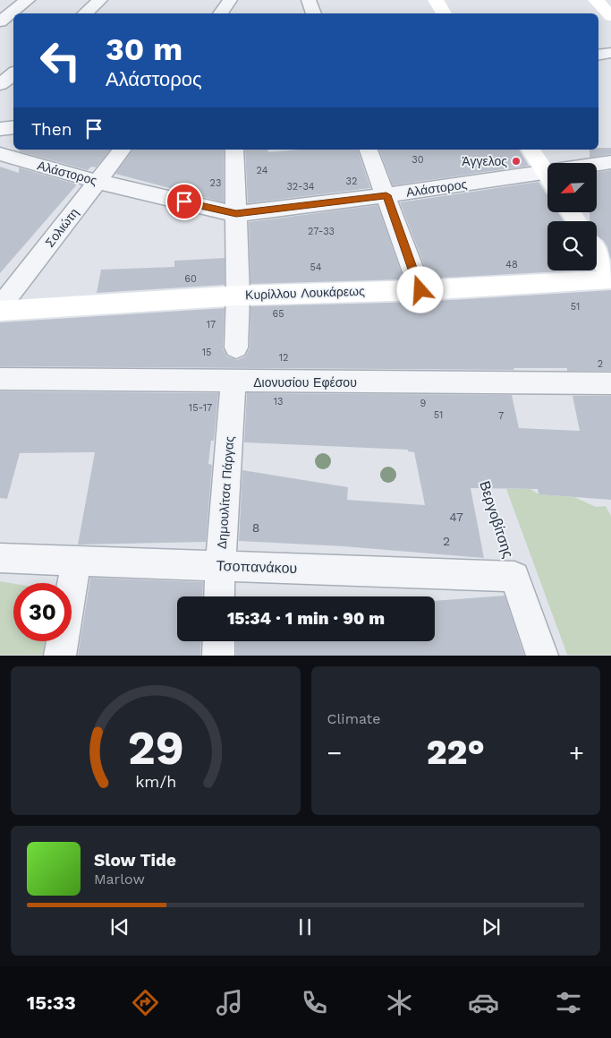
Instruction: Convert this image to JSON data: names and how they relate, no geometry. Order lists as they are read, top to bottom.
{
  "streets": {
    "street": [
      "Αλάστορος",
      "Σολιώτη",
      "Κυρίλλου Λουκάρεως",
      "Διονυσίου Εφέσου",
      "Δημουλίτσα Πάργας",
      "Τσοπανάκου"
    ],
    "path": ["Βεργοβίτσης"]
  },
  "crossings": [
    ["Αλάστορος", "Σολιώτη"],
    ["Σολιώτη", "Κυρίλλου Λουκάρεως"],
    ["Διονυσίου Εφέσου", "Δημουλίτσα Πάργας"],
    ["Διονυσίου Εφέσου", "Βεργοβίτσης"],
    ["Δημουλίτσα Πάργας", "Τσοπανάκου"],
    ["Βεργοβίτσης", "Τσοπανάκου"]
  ],
  "places": ["Άγγελος"],
  "house_numbers": [
    "30",
    "24",
    "32",
    "23",
    "32-34",
    "27-33",
    "48",
    "54",
    "60",
    "51",
    "65",
    "17",
    "15",
    "12",
    "2",
    "13",
    "9",
    "15-17",
    "51",
    "7",
    "47",
    "8",
    "2"
  ],
  "north": "bottom left",
  "page": {
    "turn": ["30 m", "Αλάστορος"],
    "then": "Then",
    "limit": "30",
    "trip": "15:34 · 1 min · 90 m",
    "tile": "Climate",
    "heat": ["−", "22°", "+"],
    "song": ["Slow Tide", "Marlow"],
    "tabs": "15:33",
    "gauge": ["29", "km/h"]
  }
}
